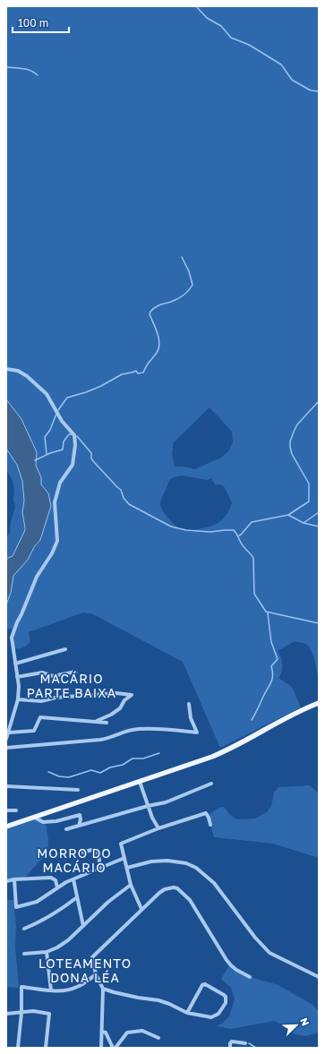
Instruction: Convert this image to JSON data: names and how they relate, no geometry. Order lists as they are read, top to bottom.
{
  "districts": ["MACÁRIO PARTE BAIXA", "MORRO DO MACÁRIO", "LOTEAMENTO DONA LÉA"],
  "scale_bar": "100 m",
  "north": "top right"
}
